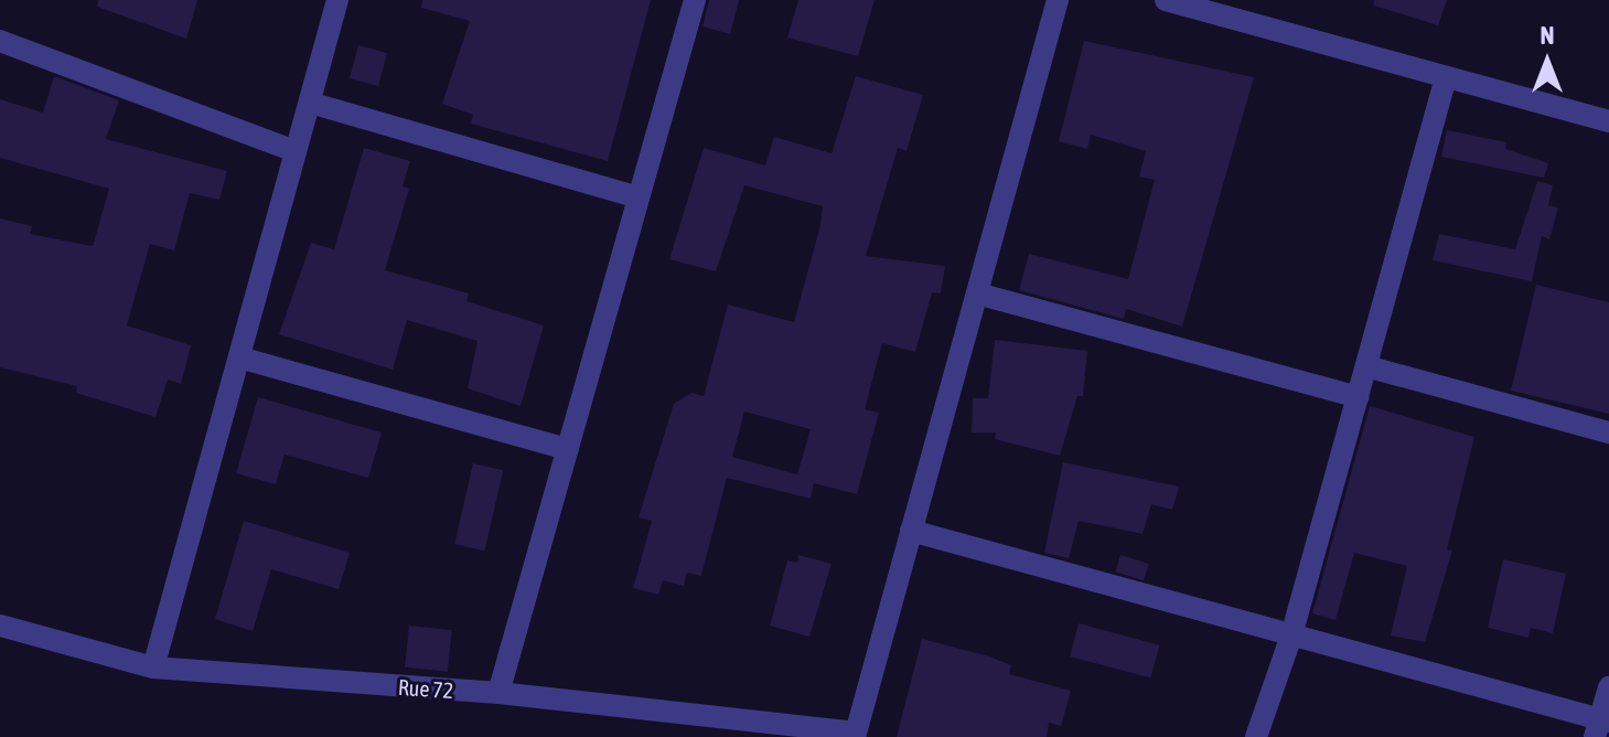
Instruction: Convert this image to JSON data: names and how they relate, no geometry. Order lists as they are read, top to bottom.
{
  "streets": {
    "street": ["Rue 72"]
  },
  "north": "top"
}
